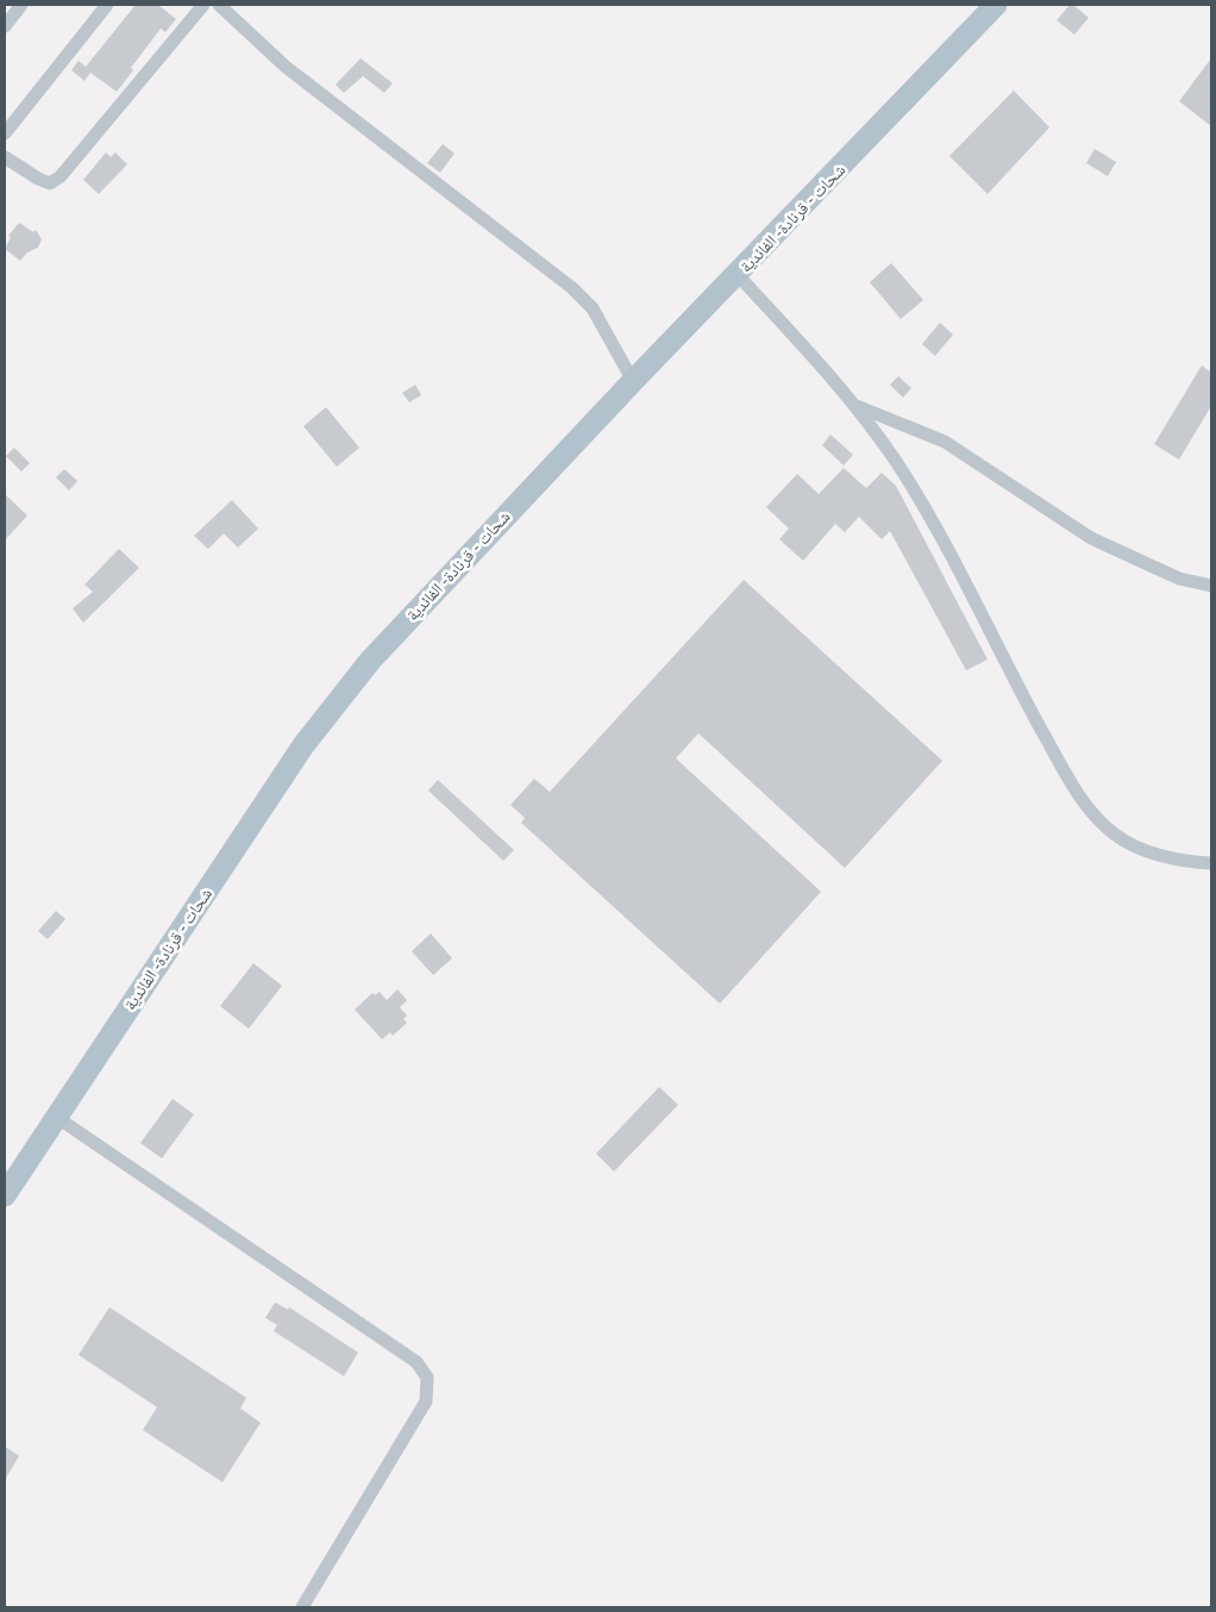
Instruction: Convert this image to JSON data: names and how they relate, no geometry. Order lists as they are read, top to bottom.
{
  "streets": {
    "main road": ["شحات - قرنادة- الفائدية"]
  }
}
